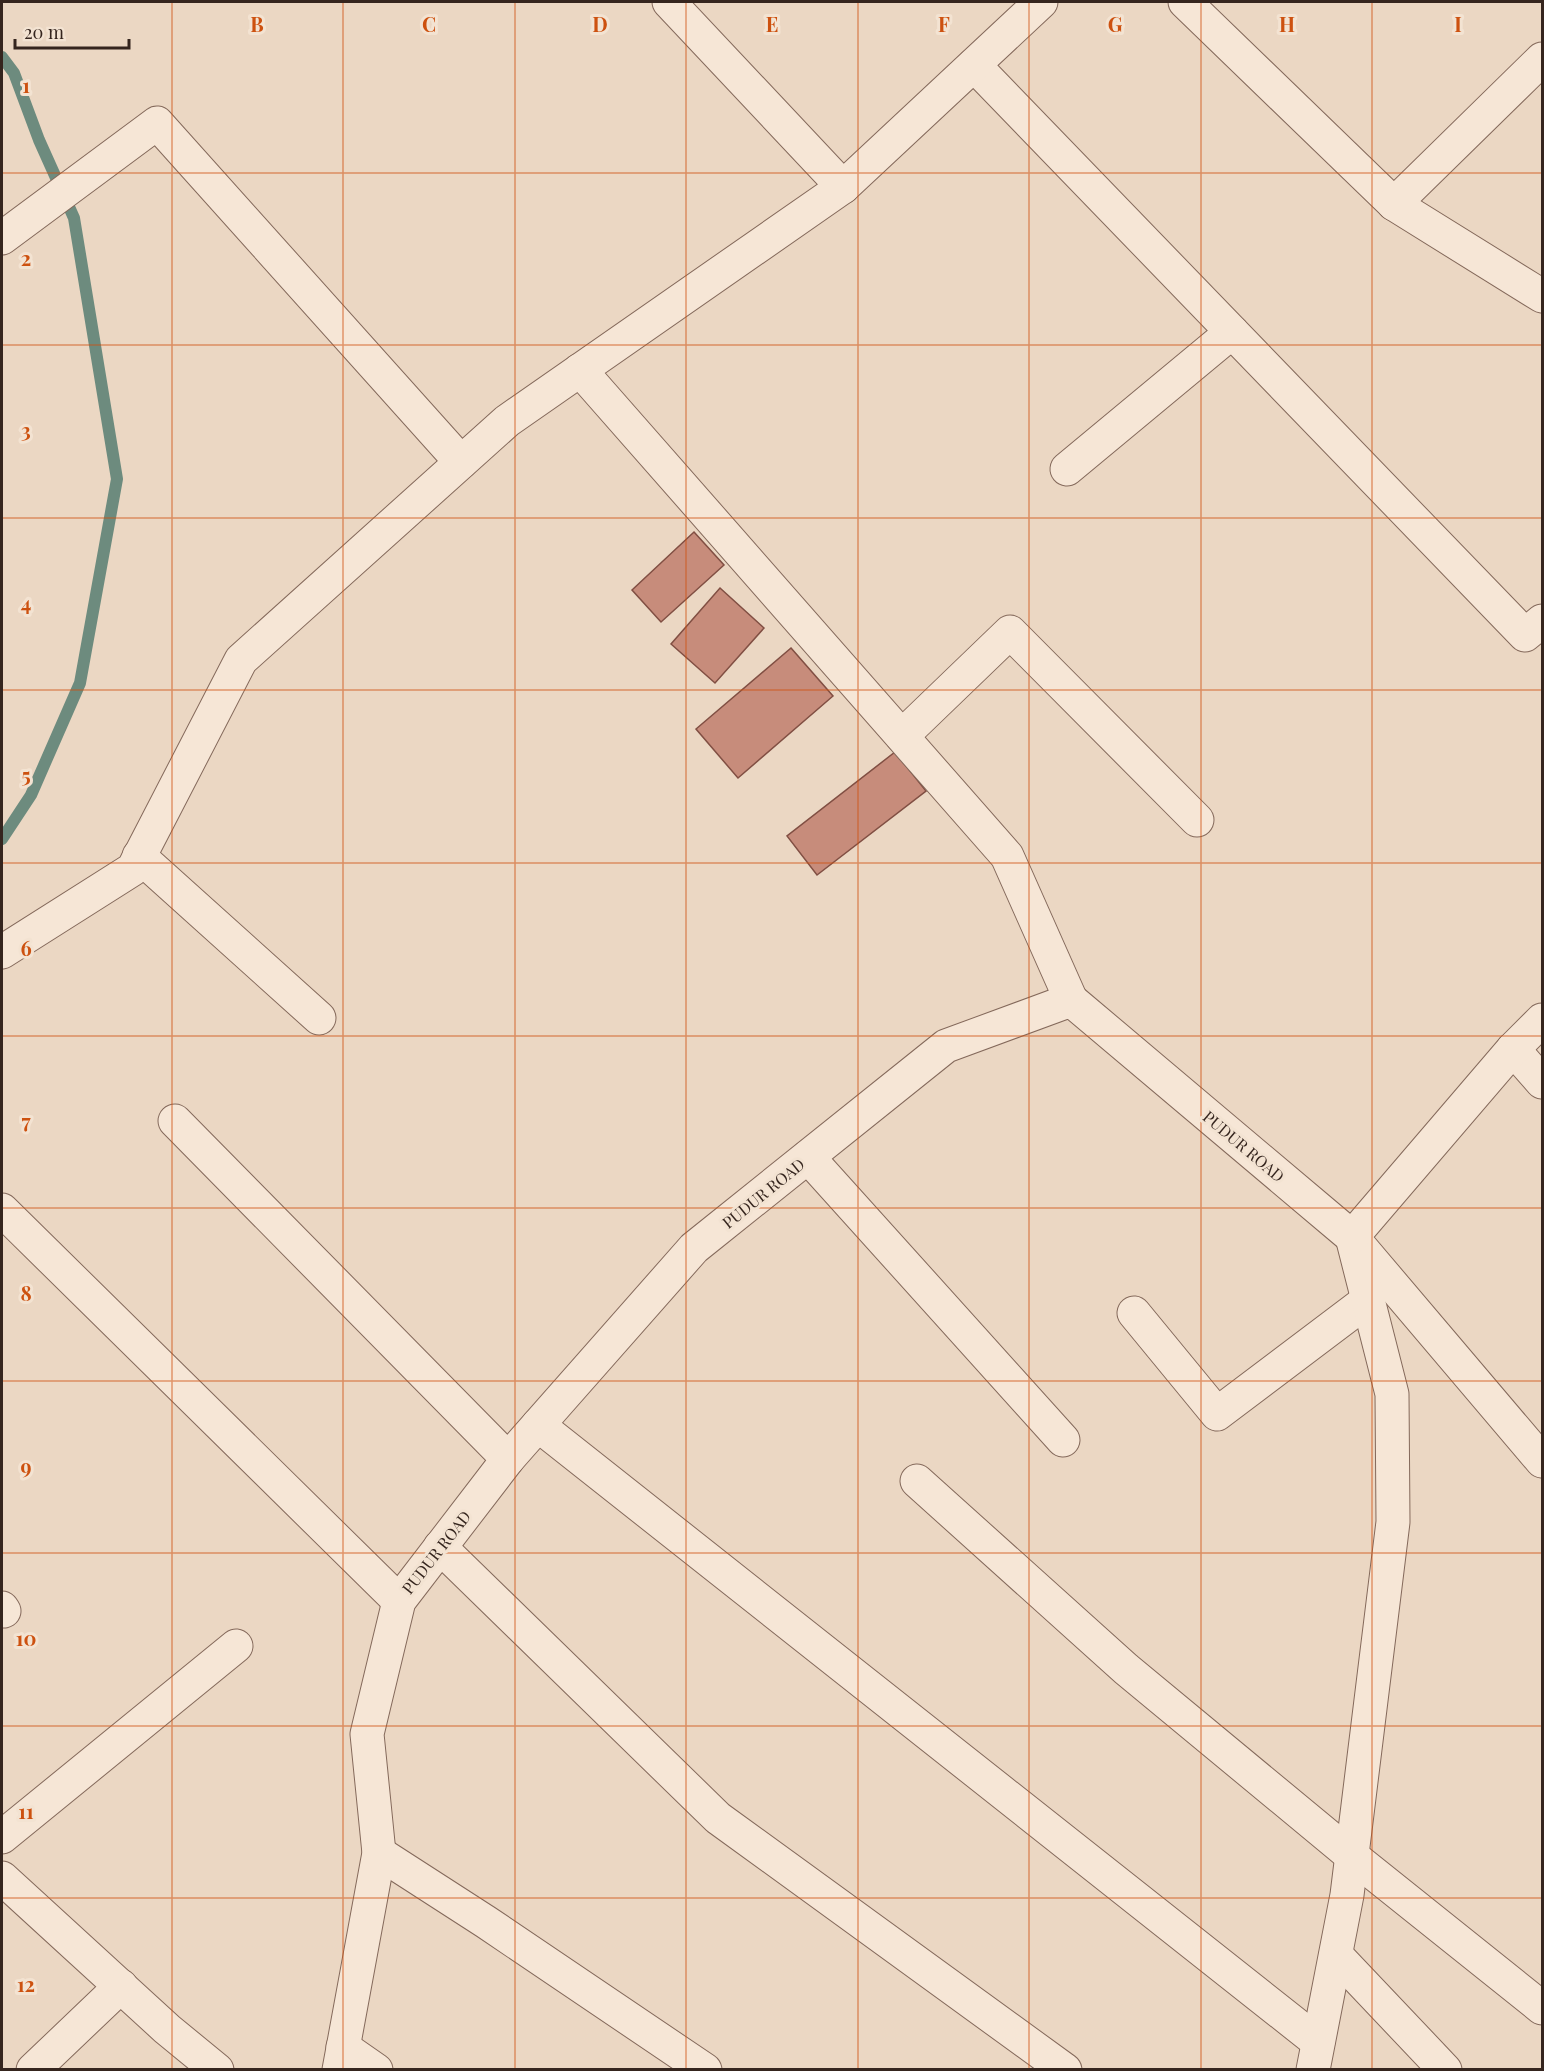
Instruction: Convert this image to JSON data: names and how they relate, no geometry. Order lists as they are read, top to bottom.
{
  "streets": {
    "street": ["PUDUR ROAD"]
  },
  "scale_bar": "20 m",
  "grid": {
    "columns": [
      "B",
      "C",
      "D",
      "E",
      "F",
      "G",
      "H",
      "I"
    ],
    "rows": [
      "1",
      "2",
      "3",
      "4",
      "5",
      "6",
      "7",
      "8",
      "9",
      "10",
      "11",
      "12"
    ]
  }
}
